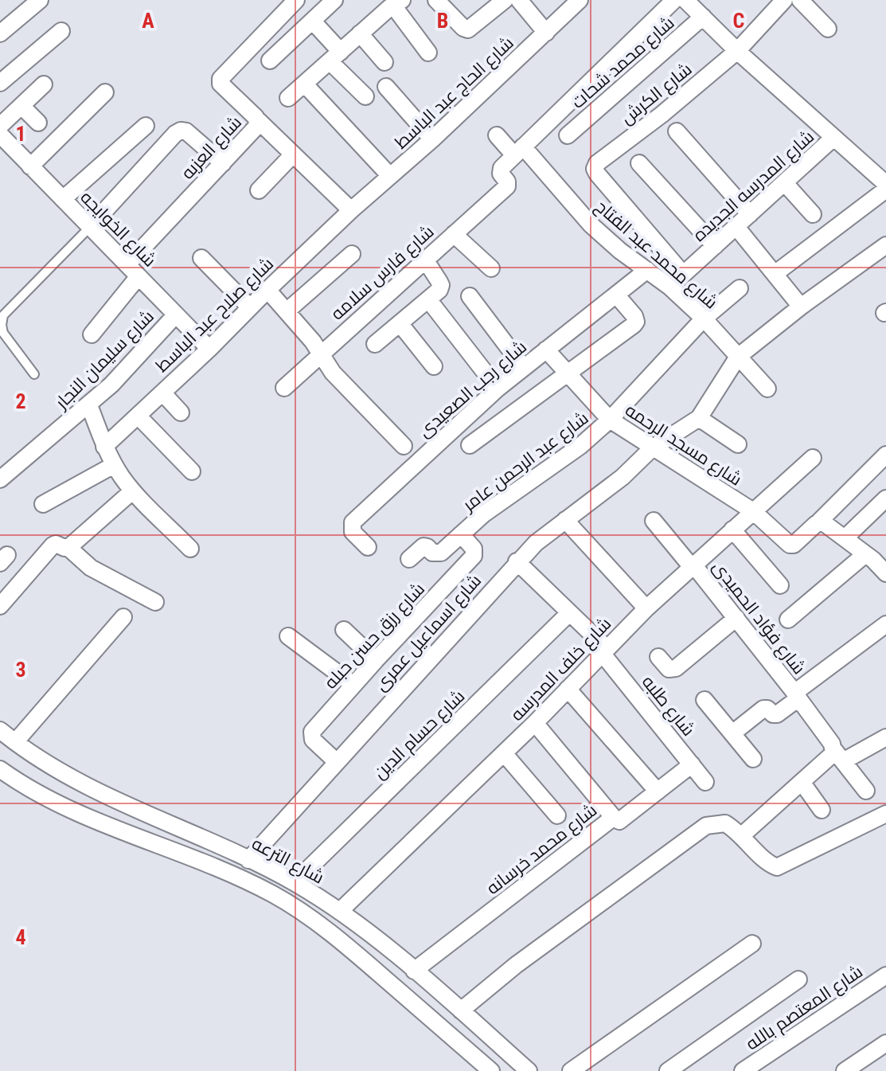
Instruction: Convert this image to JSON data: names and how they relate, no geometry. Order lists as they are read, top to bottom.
{
  "streets": {
    "street": [
      "شارع محمد شحات",
      "شارع الحاج عبد الباسط",
      "شارع الكرش",
      "شارع العزبه",
      "شارع المدرسه الجديده",
      "شارع الخوايجه",
      "شارع محمد عبد الفتاح",
      "شارع فارس سلامه",
      "شارع صلاح عبد الباسط",
      "شارع سليمان النجار",
      "شارع رجب الصعيدى",
      "شارع مسجد الرحمه",
      "شارع عبد الرحمن عامر",
      "شارع فؤاد الحميدى",
      "شارع اسماعيل عمرى",
      "شارع رزق حسن حبله",
      "شارع خلف المدرسه",
      "شارع طلبه",
      "شارع حسام الدين",
      "شارع محمد خرسانه",
      "شارع الترعه",
      "شارع المعتصم بالله"
    ]
  },
  "crossings": [
    ["شارع الحاج عبد الباسط", "شارع صلاح عبد الباسط"],
    ["شارع الكرش", "شارع محمد عبد الفتاح"],
    ["شارع العزبه", "شارع الخوايجه"],
    ["شارع المدرسه الجديده", "شارع محمد عبد الفتاح"],
    ["شارع الخوايجه", "شارع صلاح عبد الباسط"],
    ["شارع الخوايجه", "شارع سليمان النجار"],
    ["شارع محمد عبد الفتاح", "شارع فارس سلامه"],
    ["شارع محمد عبد الفتاح", "شارع رجب الصعيدى"],
    ["شارع محمد عبد الفتاح", "شارع عبد الرحمن عامر"],
    ["شارع رجب الصعيدى", "شارع مسجد الرحمه"],
    ["شارع مسجد الرحمه", "شارع عبد الرحمن عامر"],
    ["شارع مسجد الرحمه", "شارع اسماعيل عمرى"],
    ["شارع مسجد الرحمه", "شارع خلف المدرسه"],
    ["شارع عبد الرحمن عامر", "شارع رزق حسن حبله"],
    ["شارع فؤاد الحميدى", "شارع خلف المدرسه"],
    ["شارع اسماعيل عمرى", "شارع رزق حسن حبله"],
    ["شارع اسماعيل عمرى", "شارع طلبه"],
    ["شارع اسماعيل عمرى", "شارع الترعه"],
    ["شارع خلف المدرسه", "شارع طلبه"],
    ["شارع خلف المدرسه", "شارع الترعه"],
    ["شارع طلبه", "شارع حسام الدين"],
    ["شارع طلبه", "شارع محمد خرسانه"],
    ["شارع حسام الدين", "شارع الترعه"],
    ["شارع محمد خرسانه", "شارع الترعه"]
  ],
  "grid": {
    "columns": ["A", "B", "C"],
    "rows": [
      "1",
      "2",
      "3",
      "4"
    ]
  }
}
